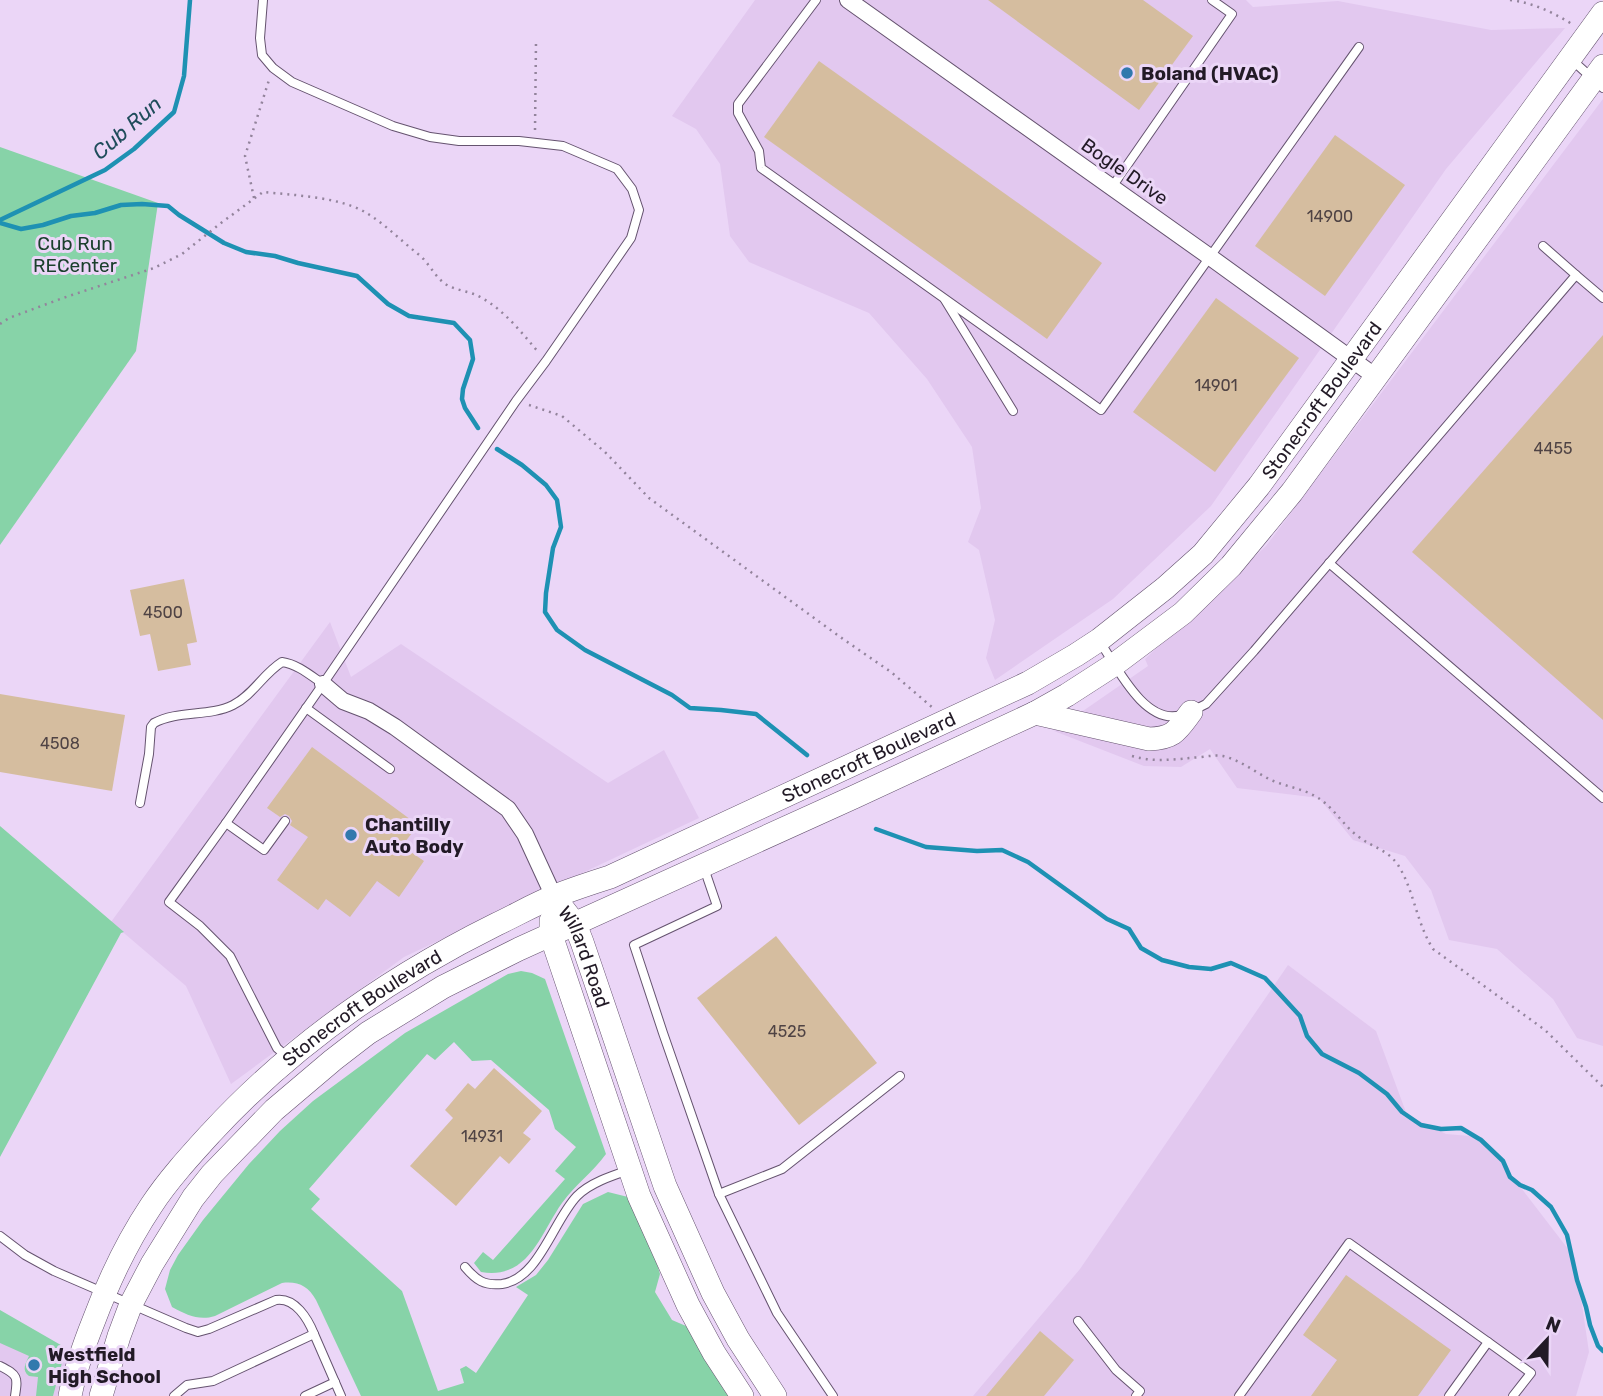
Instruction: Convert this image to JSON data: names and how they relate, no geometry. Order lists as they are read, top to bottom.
{
  "streets": {
    "main road": ["Stonecroft Boulevard", "Willard Road"],
    "street": ["Bogle Drive"]
  },
  "crossings": [
    ["Bogle Drive", "Stonecroft Boulevard"],
    ["Stonecroft Boulevard", "Willard Road"]
  ],
  "water": ["Cub Run"],
  "parks": ["Cub Run RECenter"],
  "places": ["Boland (HVAC)", "Chantilly Auto Body", "Westfield High School"],
  "house_numbers": [
    "14900",
    "14901",
    "4455",
    "4500",
    "4508",
    "4525",
    "14931"
  ],
  "north": "top"
}
